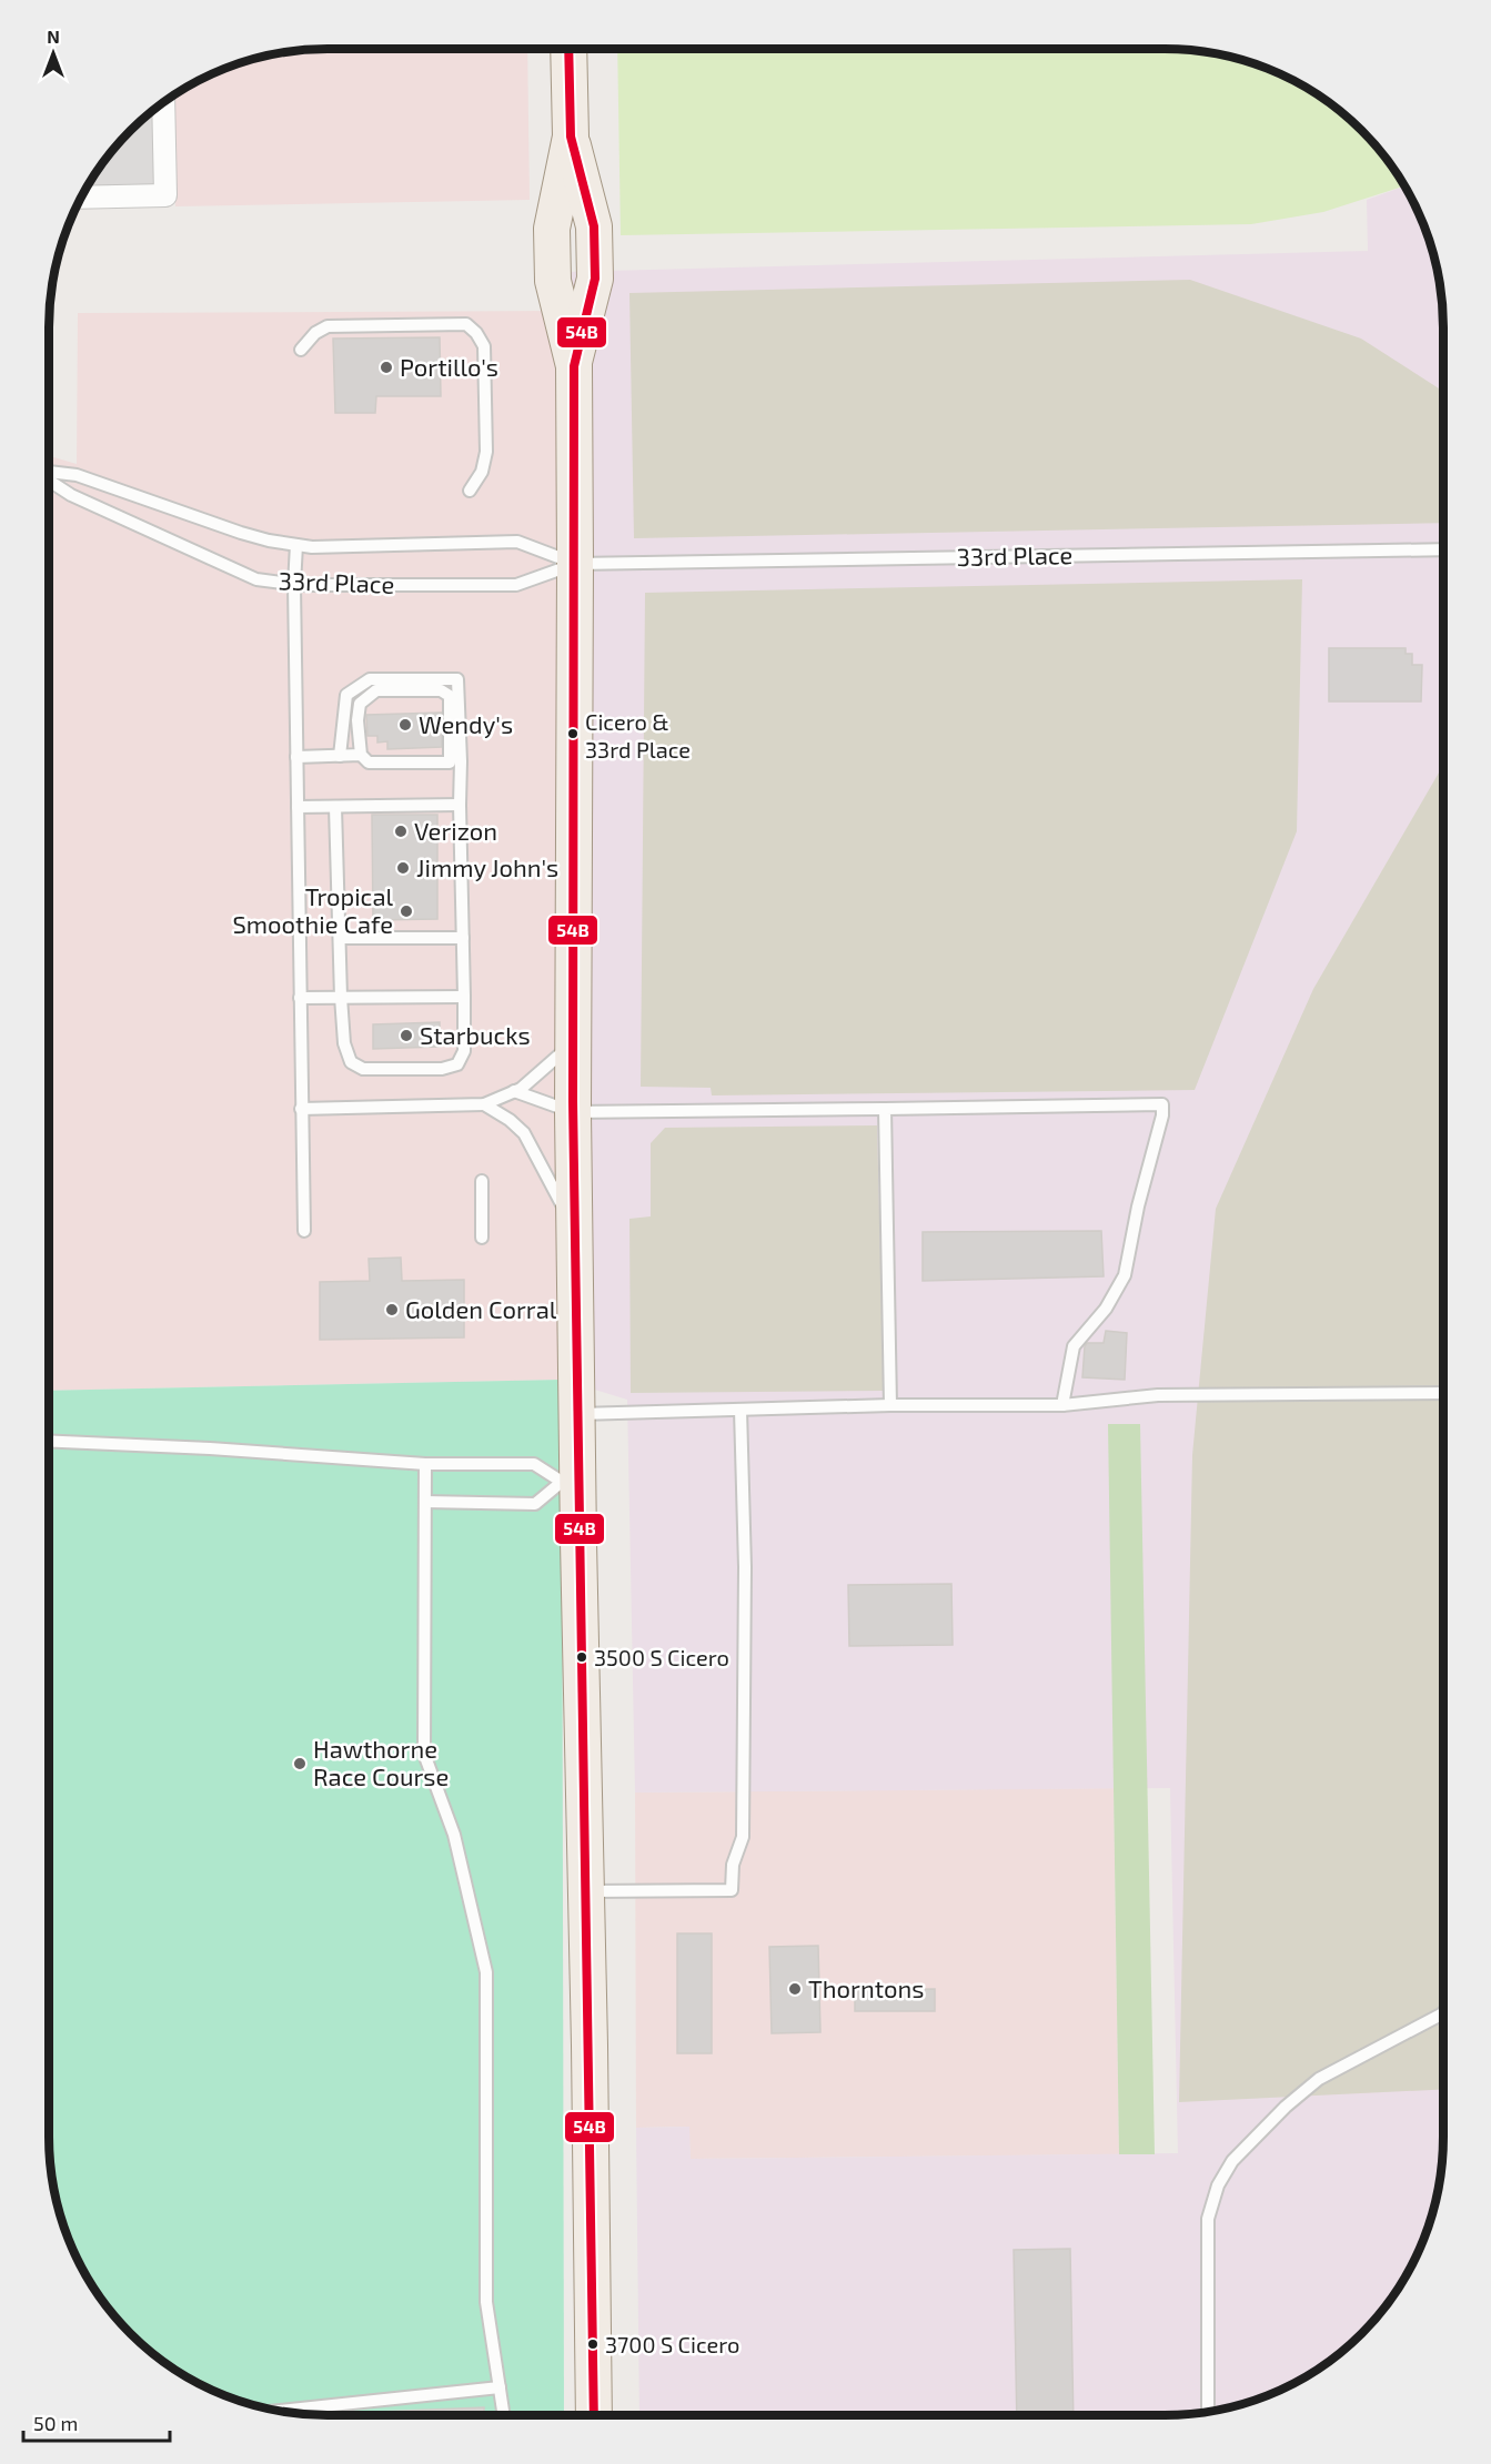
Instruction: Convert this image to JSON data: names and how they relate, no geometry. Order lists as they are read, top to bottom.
{
  "streets": {
    "lane": ["33rd Place"]
  },
  "places": [
    "Portillo's",
    "Wendy's",
    "Cicero & 33rd Place",
    "Verizon",
    "Jimmy John's",
    "Tropical Smoothie Cafe",
    "Starbucks",
    "Golden Corral",
    "3500 S Cicero",
    "Hawthorne Race Course",
    "Thorntons",
    "3700 S Cicero"
  ],
  "lines": ["transit line 54B"],
  "scale_bar": "50 m",
  "north": "top"
}
